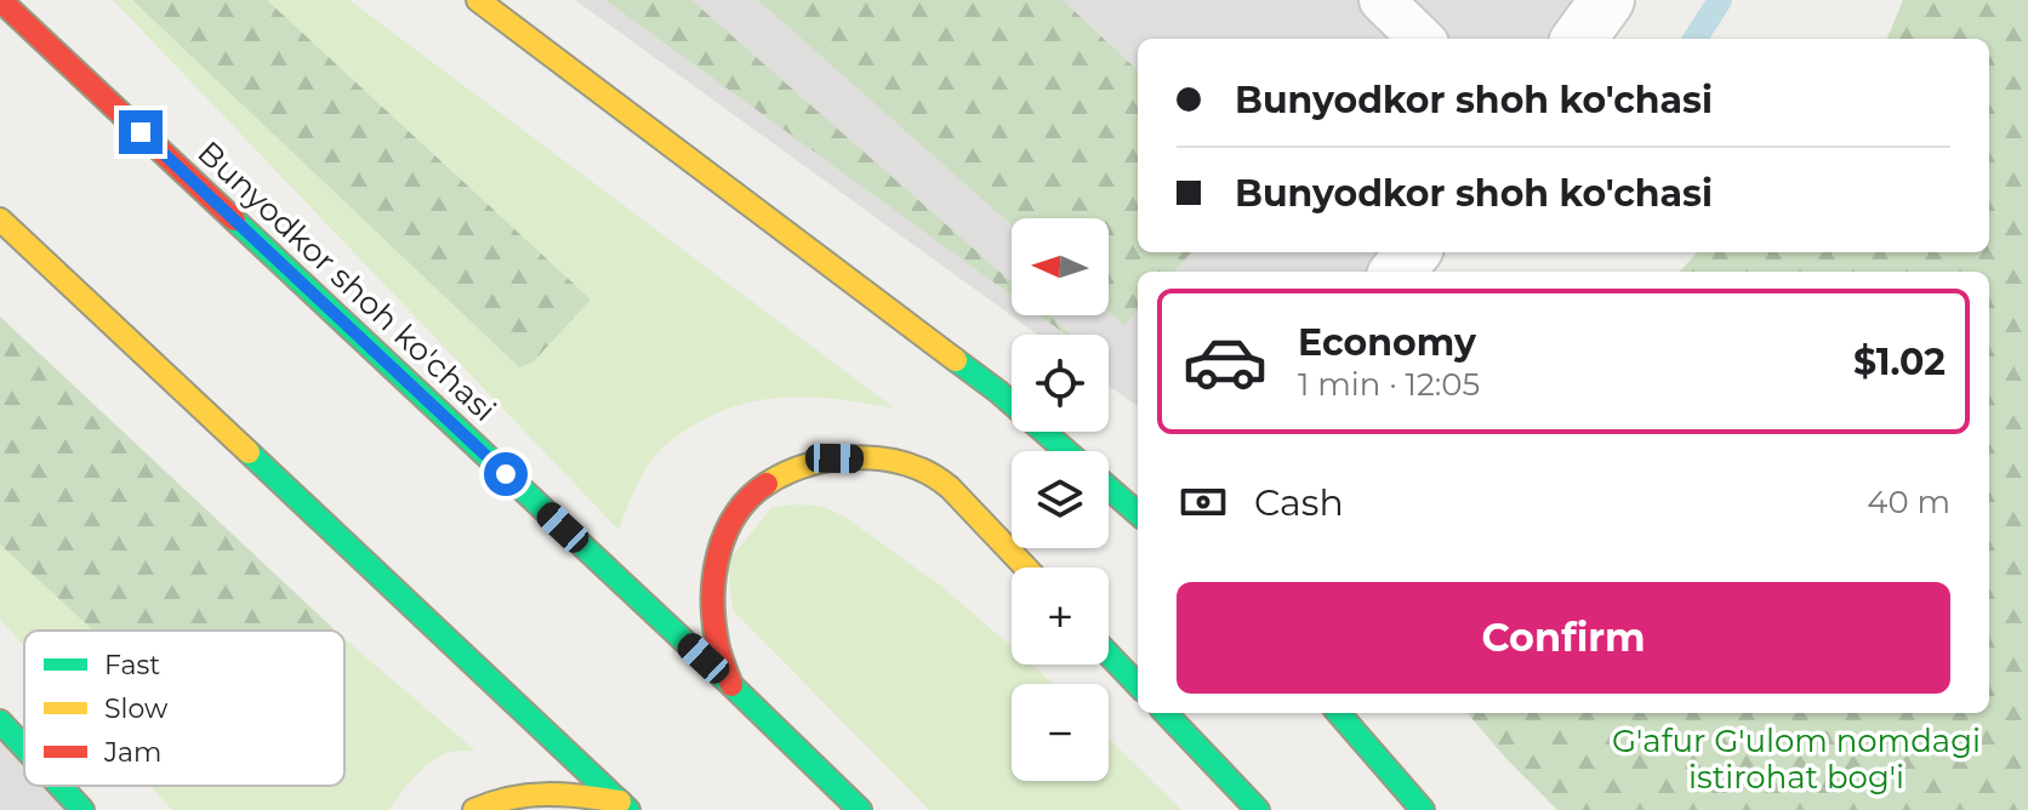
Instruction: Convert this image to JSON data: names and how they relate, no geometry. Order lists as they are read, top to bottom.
{
  "streets": {
    "main road": ["Bunyodkor shoh ko'chasi"]
  },
  "parks": ["G'afur G'ulom nomdagi istirohat bog'i"],
  "legend": ["Fast", "Slow", "Jam"],
  "north": "left",
  "page": {
    "banner": ["Bunyodkor shoh ko'chasi", "Bunyodkor shoh ko'chasi"],
    "map_buttons": ["+", "−"],
    "list": [
      {
        "name": "Economy",
        "note": "1 min · 12:05",
        "value": "$1.02"
      }
    ],
    "pay": ["Cash", "40 m"],
    "buttons": "Confirm"
  }
}
